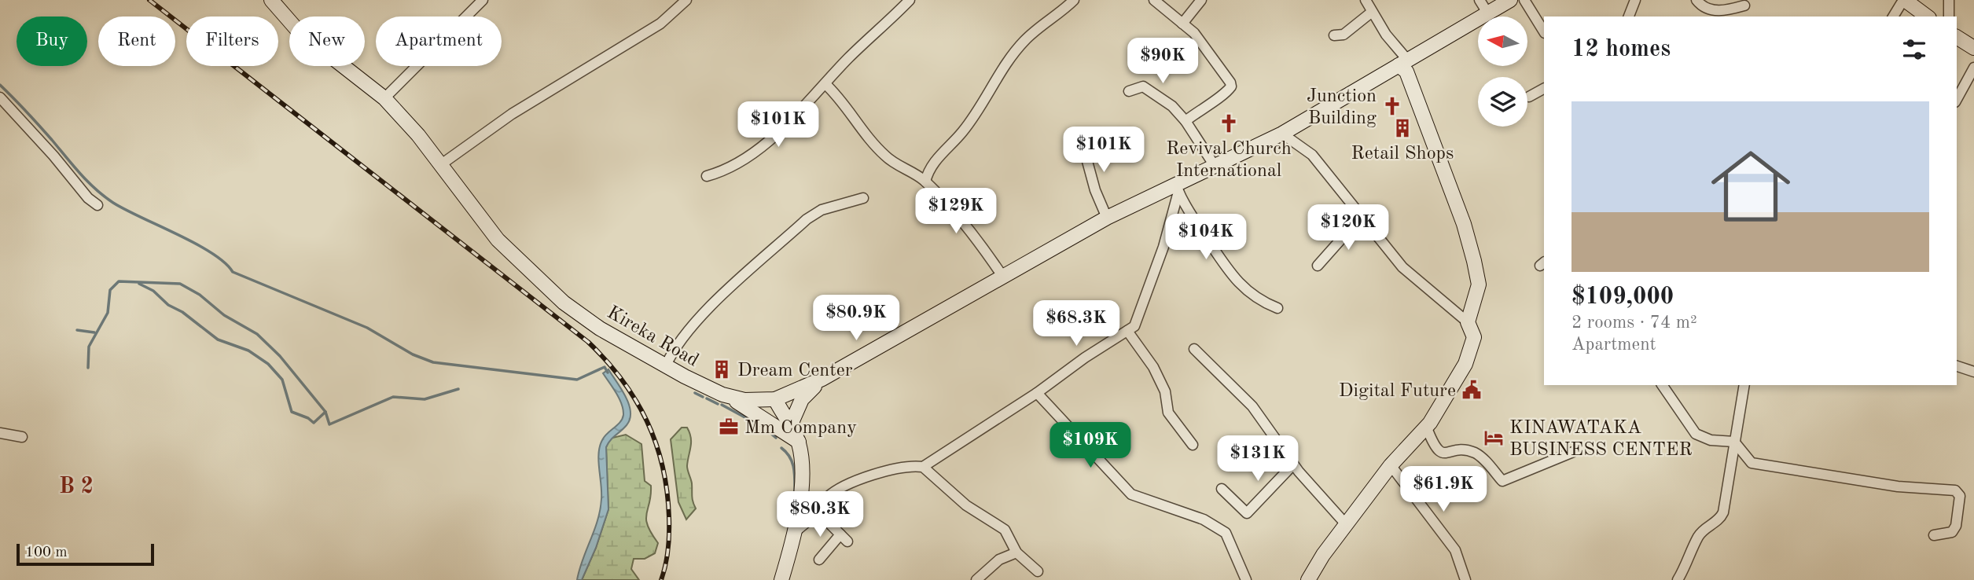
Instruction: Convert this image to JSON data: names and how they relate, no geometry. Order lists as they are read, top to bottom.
{
  "streets": {
    "main road": ["Kireka Road"]
  },
  "districts": ["B 2"],
  "places": {
    "church": ["Junction Building", "Revival Church International"],
    "building": ["Retail Shops", "Dream Center"],
    "public building": ["Digital Future"],
    "office": ["Mm Company"],
    "hotel": ["KINAWATAKA BUSINESS CENTER"]
  },
  "scale_bar": "100 m",
  "north": "left",
  "page": {
    "chip": [
      "Buy",
      "Rent",
      "Filters",
      "New",
      "Apartment"
    ],
    "heading": "12 homes",
    "price": [
      "$90K",
      "$101K",
      "$101K",
      "$129K",
      "$120K",
      "$104K",
      "$80.9K",
      "$68.3K",
      "$109K",
      "$131K",
      "$61.9K",
      "$80.3K"
    ],
    "list": [
      {
        "name": "$109,000",
        "note": "2 rooms · 74 m² · Apartment"
      }
    ],
    "scale": "100 m"
  }
}
